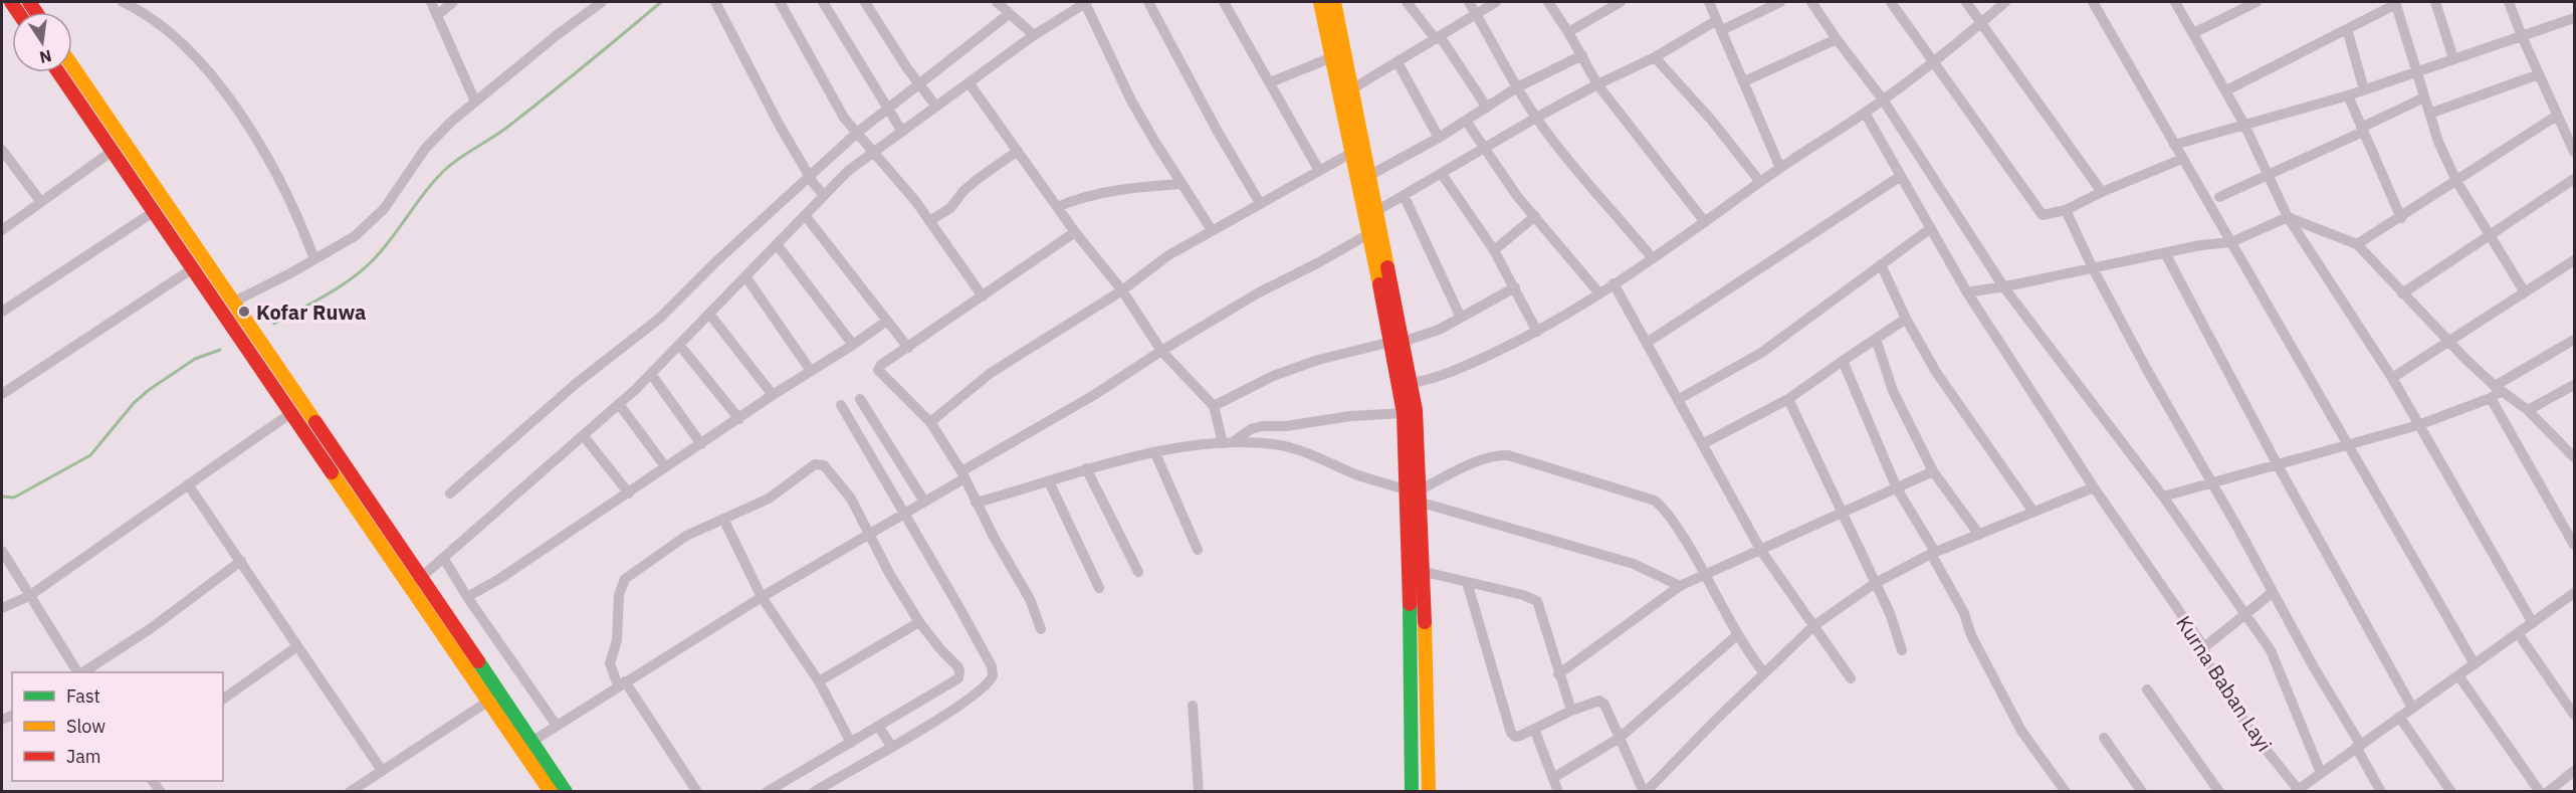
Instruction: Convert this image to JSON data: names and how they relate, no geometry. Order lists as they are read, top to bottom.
{
  "streets": {
    "street": ["Kurna Baban Layi"]
  },
  "places": ["Kofar Ruwa"],
  "legend": ["Fast", "Slow", "Jam"],
  "north": "bottom"
}
